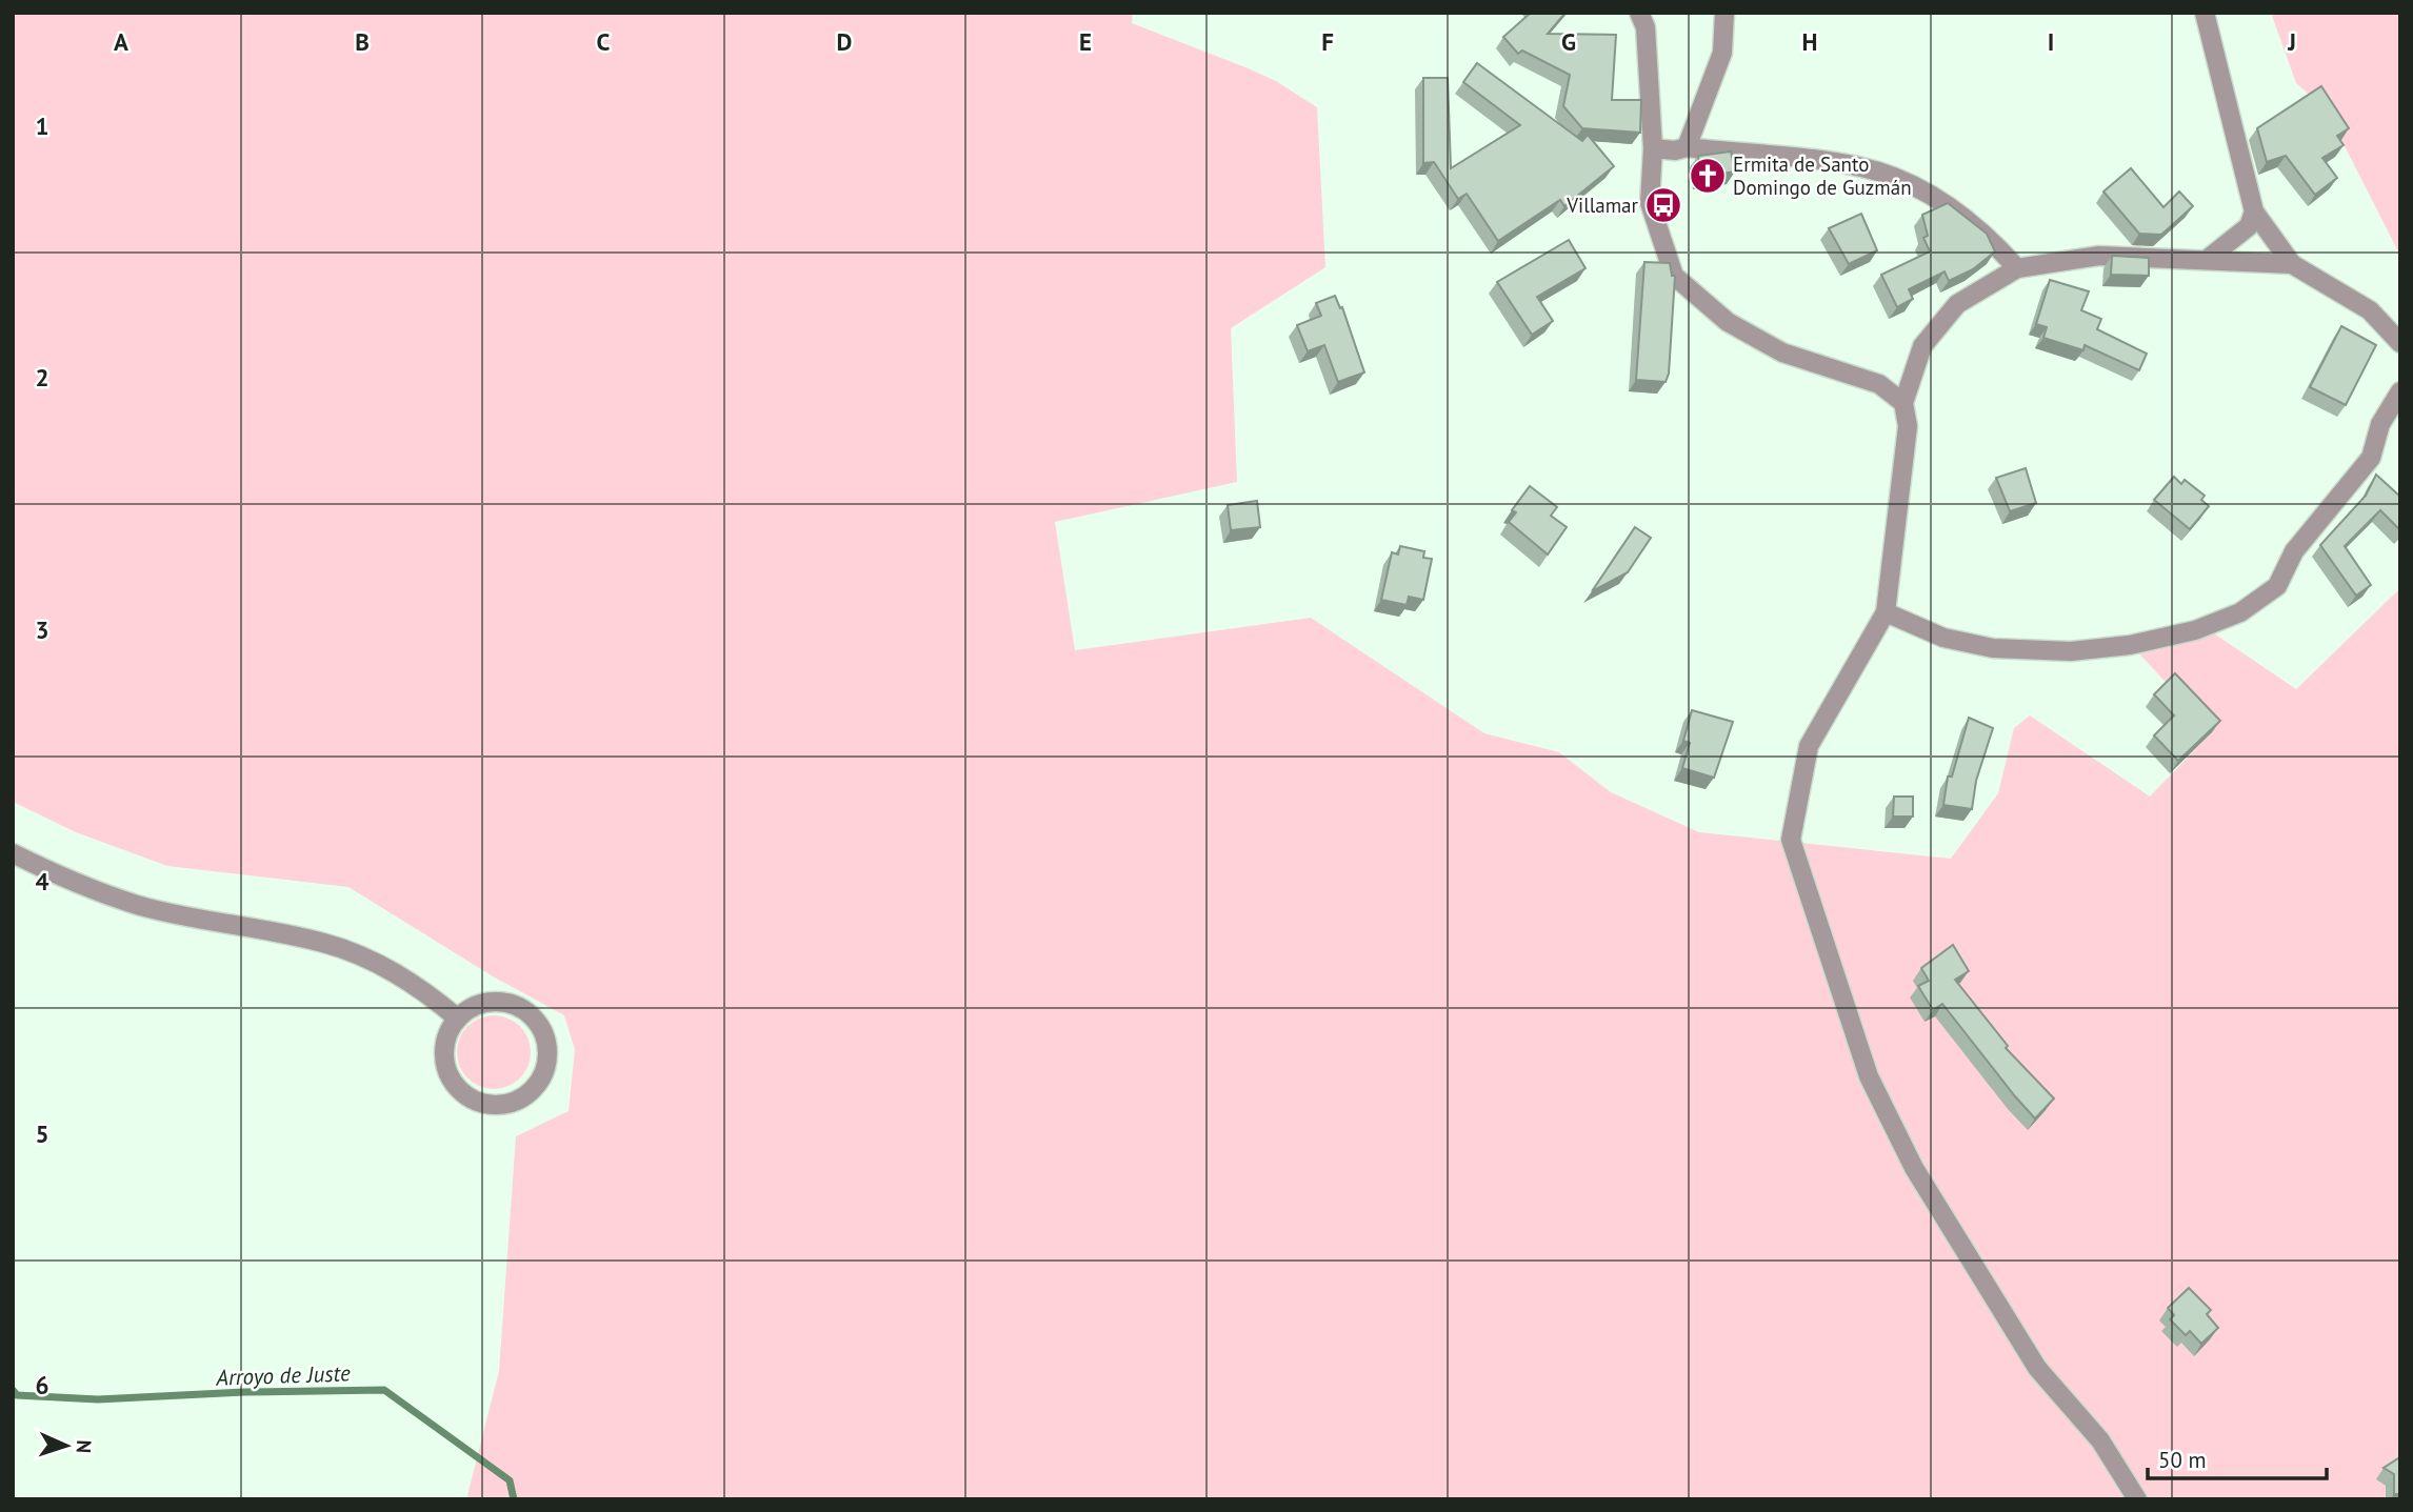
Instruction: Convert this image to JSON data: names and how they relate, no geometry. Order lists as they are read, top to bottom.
{
  "water": ["Arroyo de Juste"],
  "places": {
    "church": ["Ermita de Santo Domingo de Guzmán"],
    "bus stop": ["Villamar"]
  },
  "scale_bar": "50 m",
  "north": "right",
  "grid": {
    "columns": [
      "A",
      "B",
      "C",
      "D",
      "E",
      "F",
      "G",
      "H",
      "I",
      "J"
    ],
    "rows": [
      "1",
      "2",
      "3",
      "4",
      "5",
      "6"
    ]
  }
}
